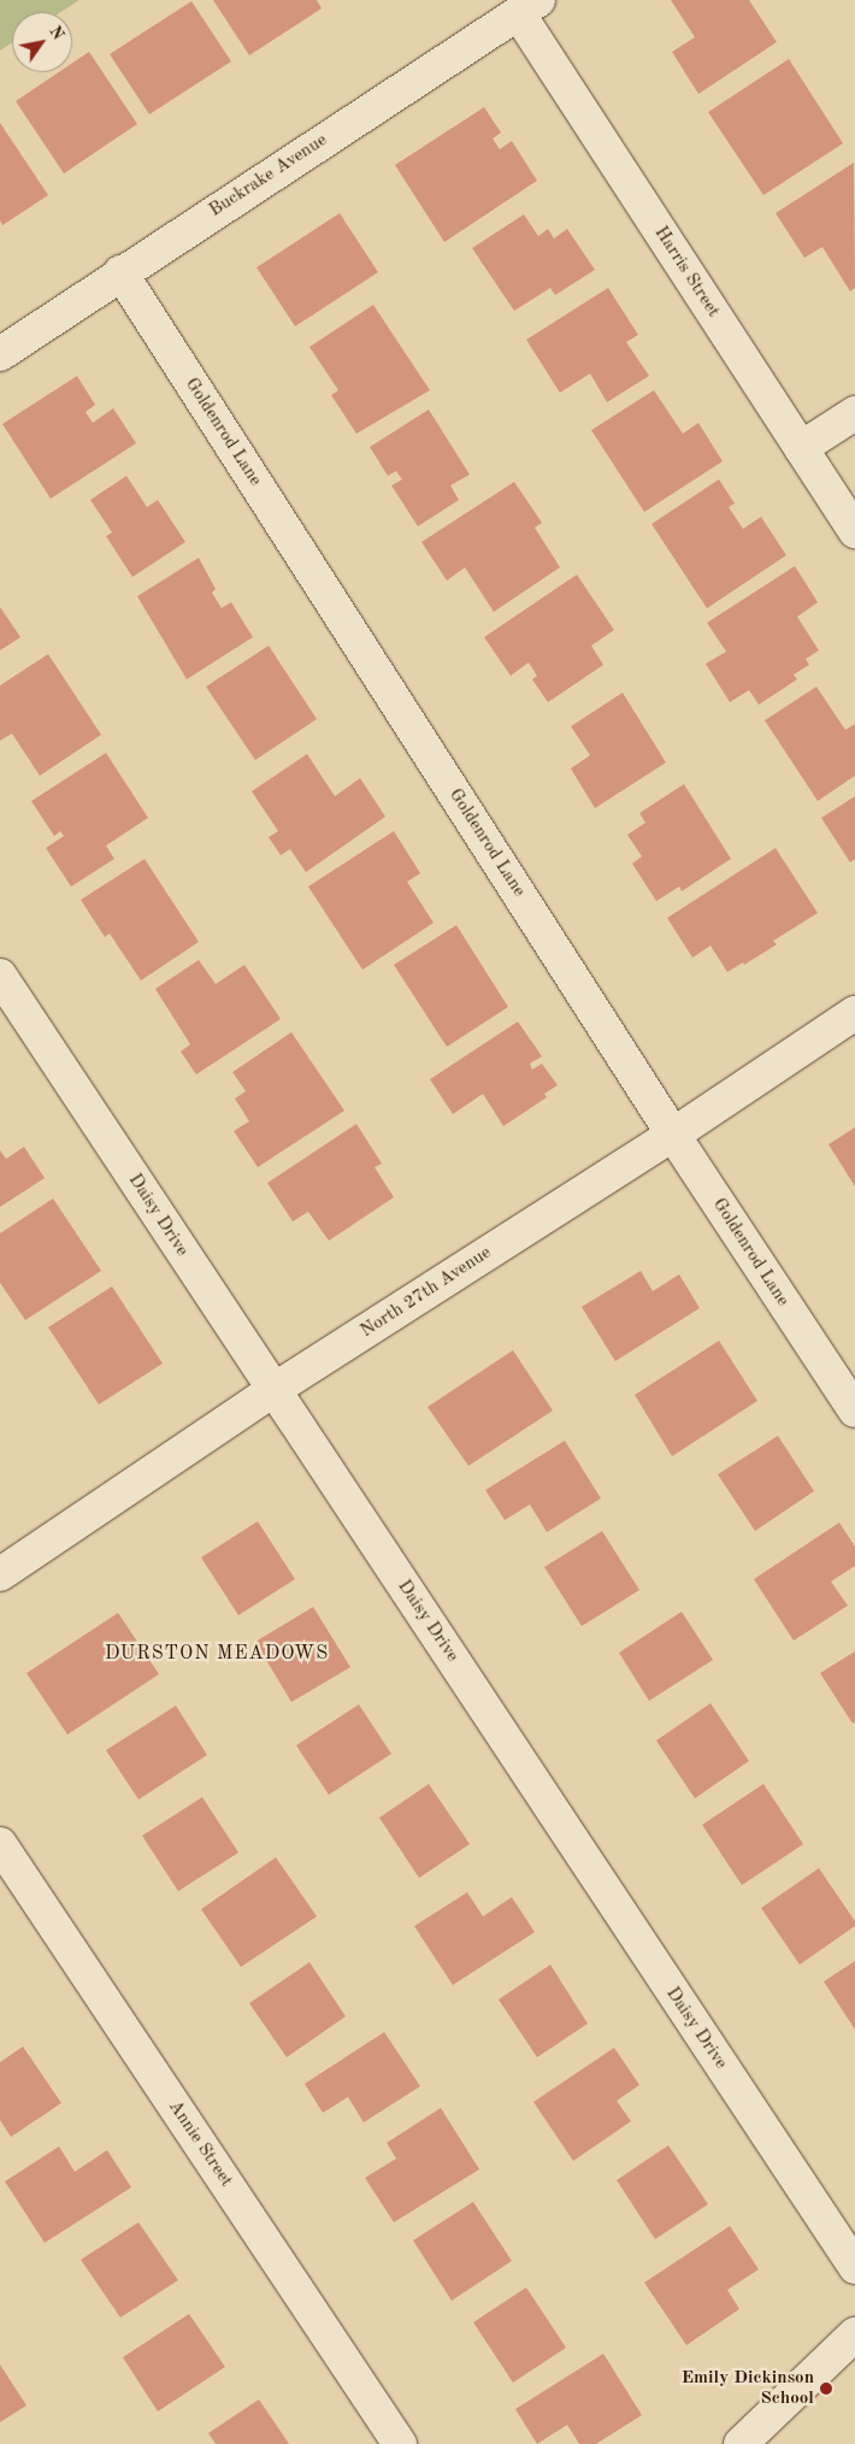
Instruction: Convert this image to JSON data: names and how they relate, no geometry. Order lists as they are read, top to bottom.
{
  "streets": {
    "street": [
      "Buckrake Avenue",
      "Harris Street",
      "Goldenrod Lane",
      "Daisy Drive",
      "North 27th Avenue",
      "Annie Street"
    ]
  },
  "crossings": [
    ["Buckrake Avenue", "Harris Street"],
    ["Buckrake Avenue", "Goldenrod Lane"],
    ["Goldenrod Lane", "North 27th Avenue"],
    ["Daisy Drive", "North 27th Avenue"]
  ],
  "districts": ["DURSTON MEADOWS"],
  "places": ["Emily Dickinson School"],
  "north": "top right"
}
